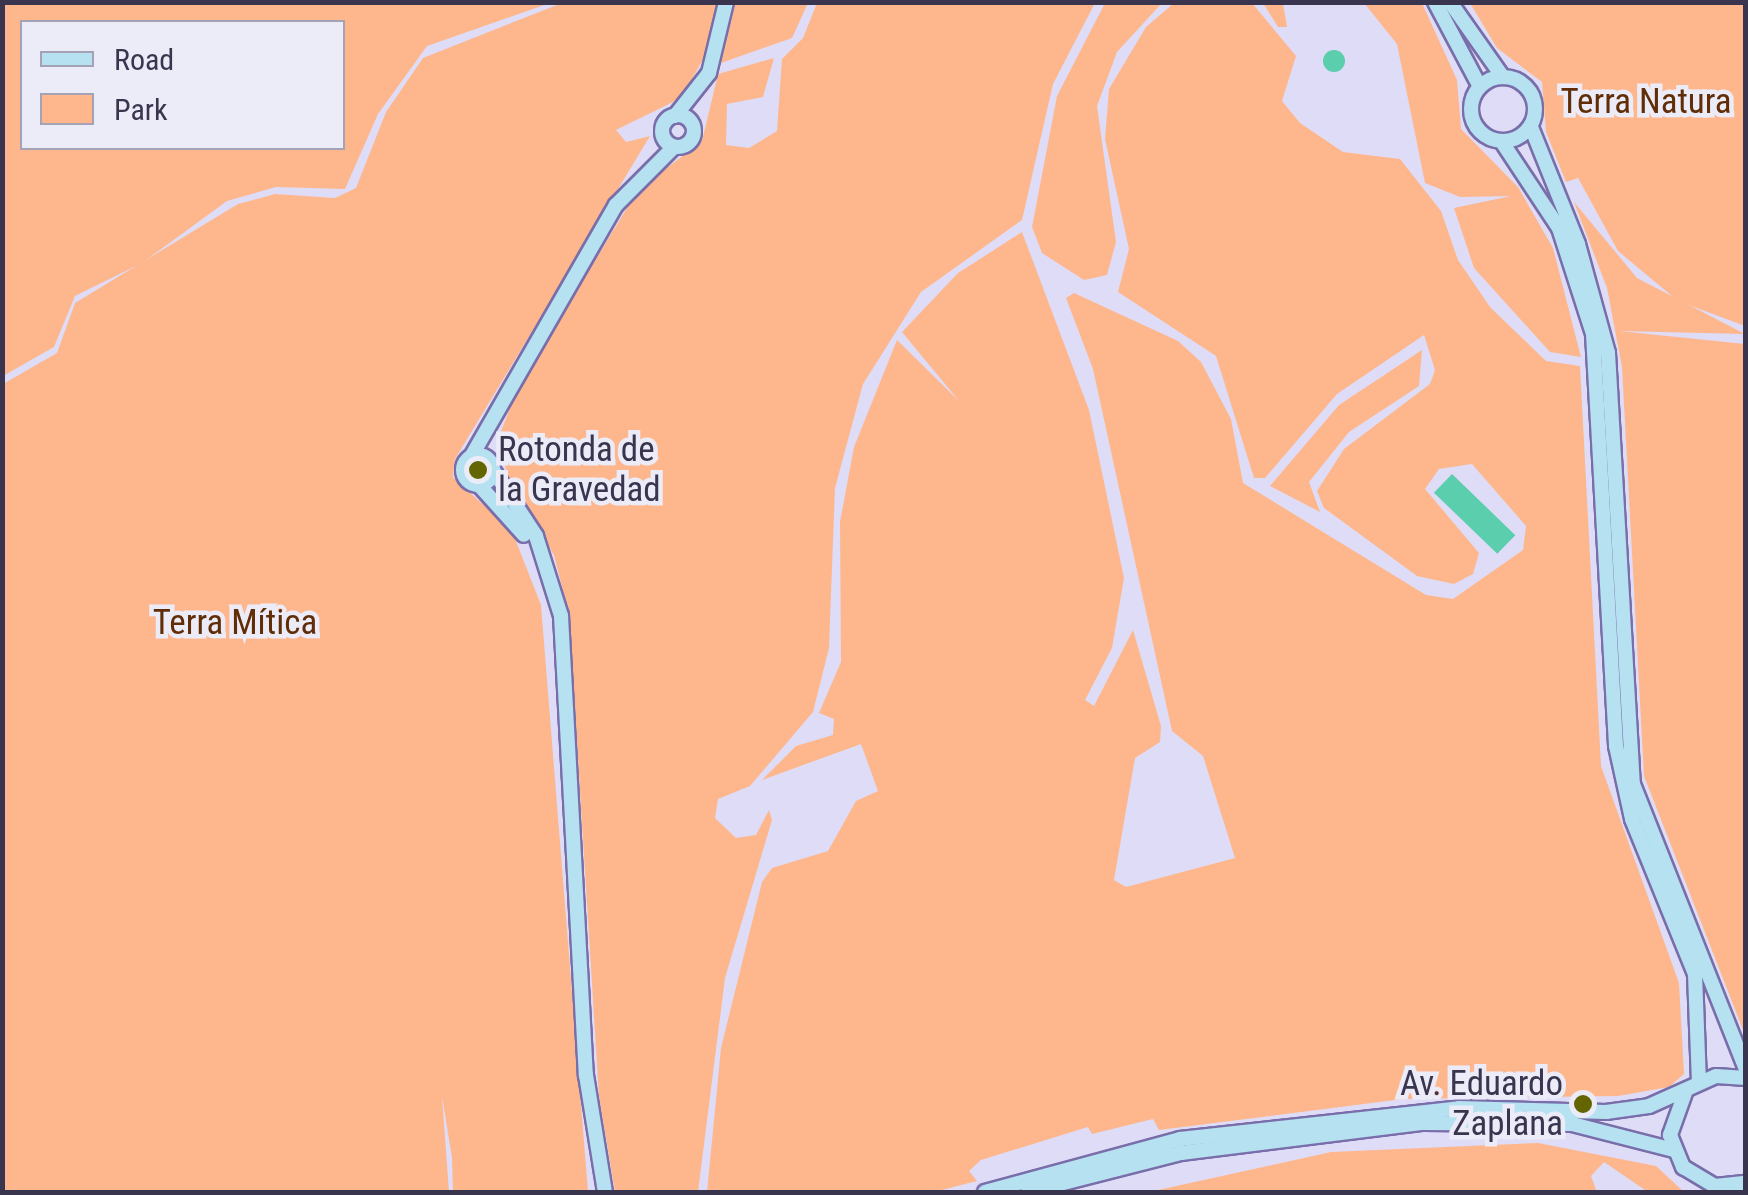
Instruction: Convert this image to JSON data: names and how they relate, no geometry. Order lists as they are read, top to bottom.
{
  "parks": ["Terra Natura", "Terra Mítica"],
  "places": ["Rotonda de la Gravedad", "Av. Eduardo Zaplana"],
  "legend": ["Road", "Park"]
}
